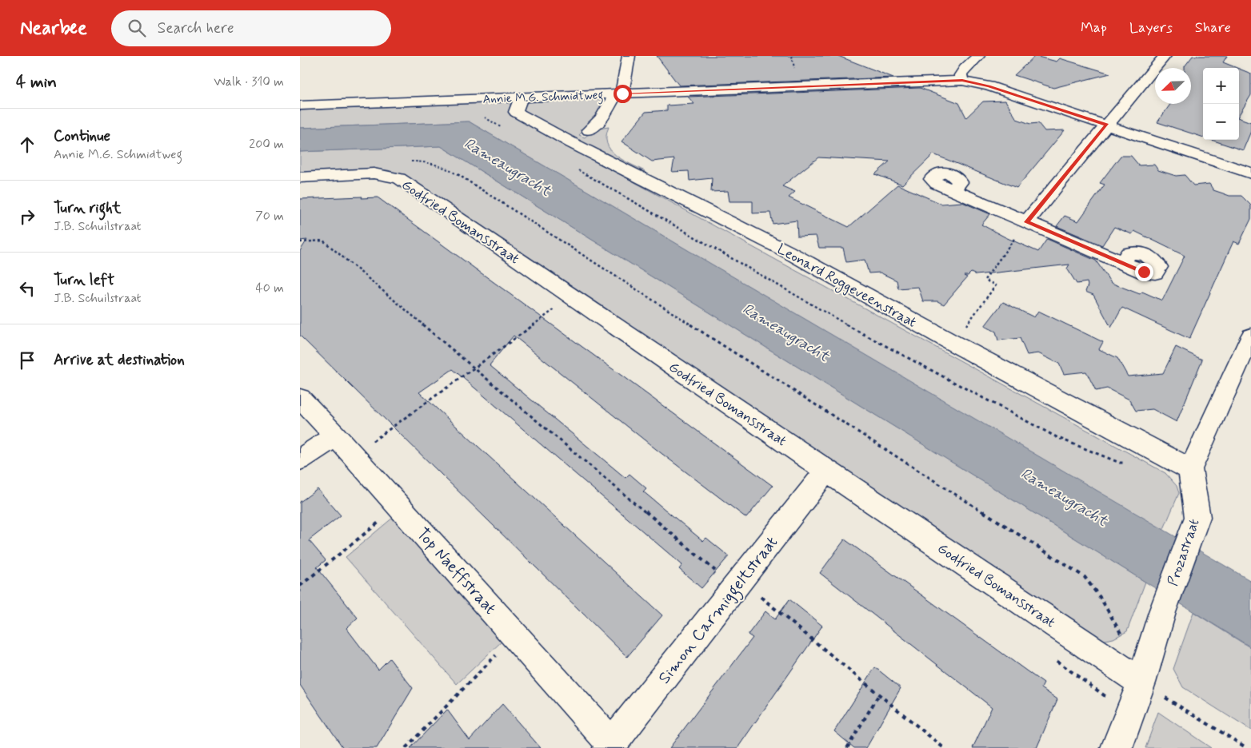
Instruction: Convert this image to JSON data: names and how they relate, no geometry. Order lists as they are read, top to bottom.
{
  "streets": {
    "street": [
      "Annie M.G. Schmidtweg",
      "Godfried Bomansstraat",
      "Leonard Roggeveenstraat",
      "Prozastraat",
      "Top Naeffstraat",
      "Simon Carmiggeltstraat"
    ]
  },
  "crossings": [
    ["Annie M.G. Schmidtweg", "Leonard Roggeveenstraat"],
    ["Godfried Bomansstraat", "Prozastraat"],
    ["Godfried Bomansstraat", "Simon Carmiggeltstraat"],
    ["Leonard Roggeveenstraat", "Prozastraat"],
    ["Top Naeffstraat", "Simon Carmiggeltstraat"]
  ],
  "water": ["Rameaugracht"],
  "north": "bottom left",
  "page": {
    "header": "Nearbee",
    "search": "Search here",
    "nav": ["Map", "Layers", "Share"],
    "heading": ["4 min", "Walk · 310 m"],
    "map_buttons": ["+", "−"],
    "list": [
      ["Continue", "Annie M.G. Schmidtweg", "200 m"],
      ["Turn right", "J.B. Schuilstraat", "70 m"],
      ["Turn left", "J.B. Schuilstraat", "40 m"],
      "Arrive at destination"
    ]
  }
}
